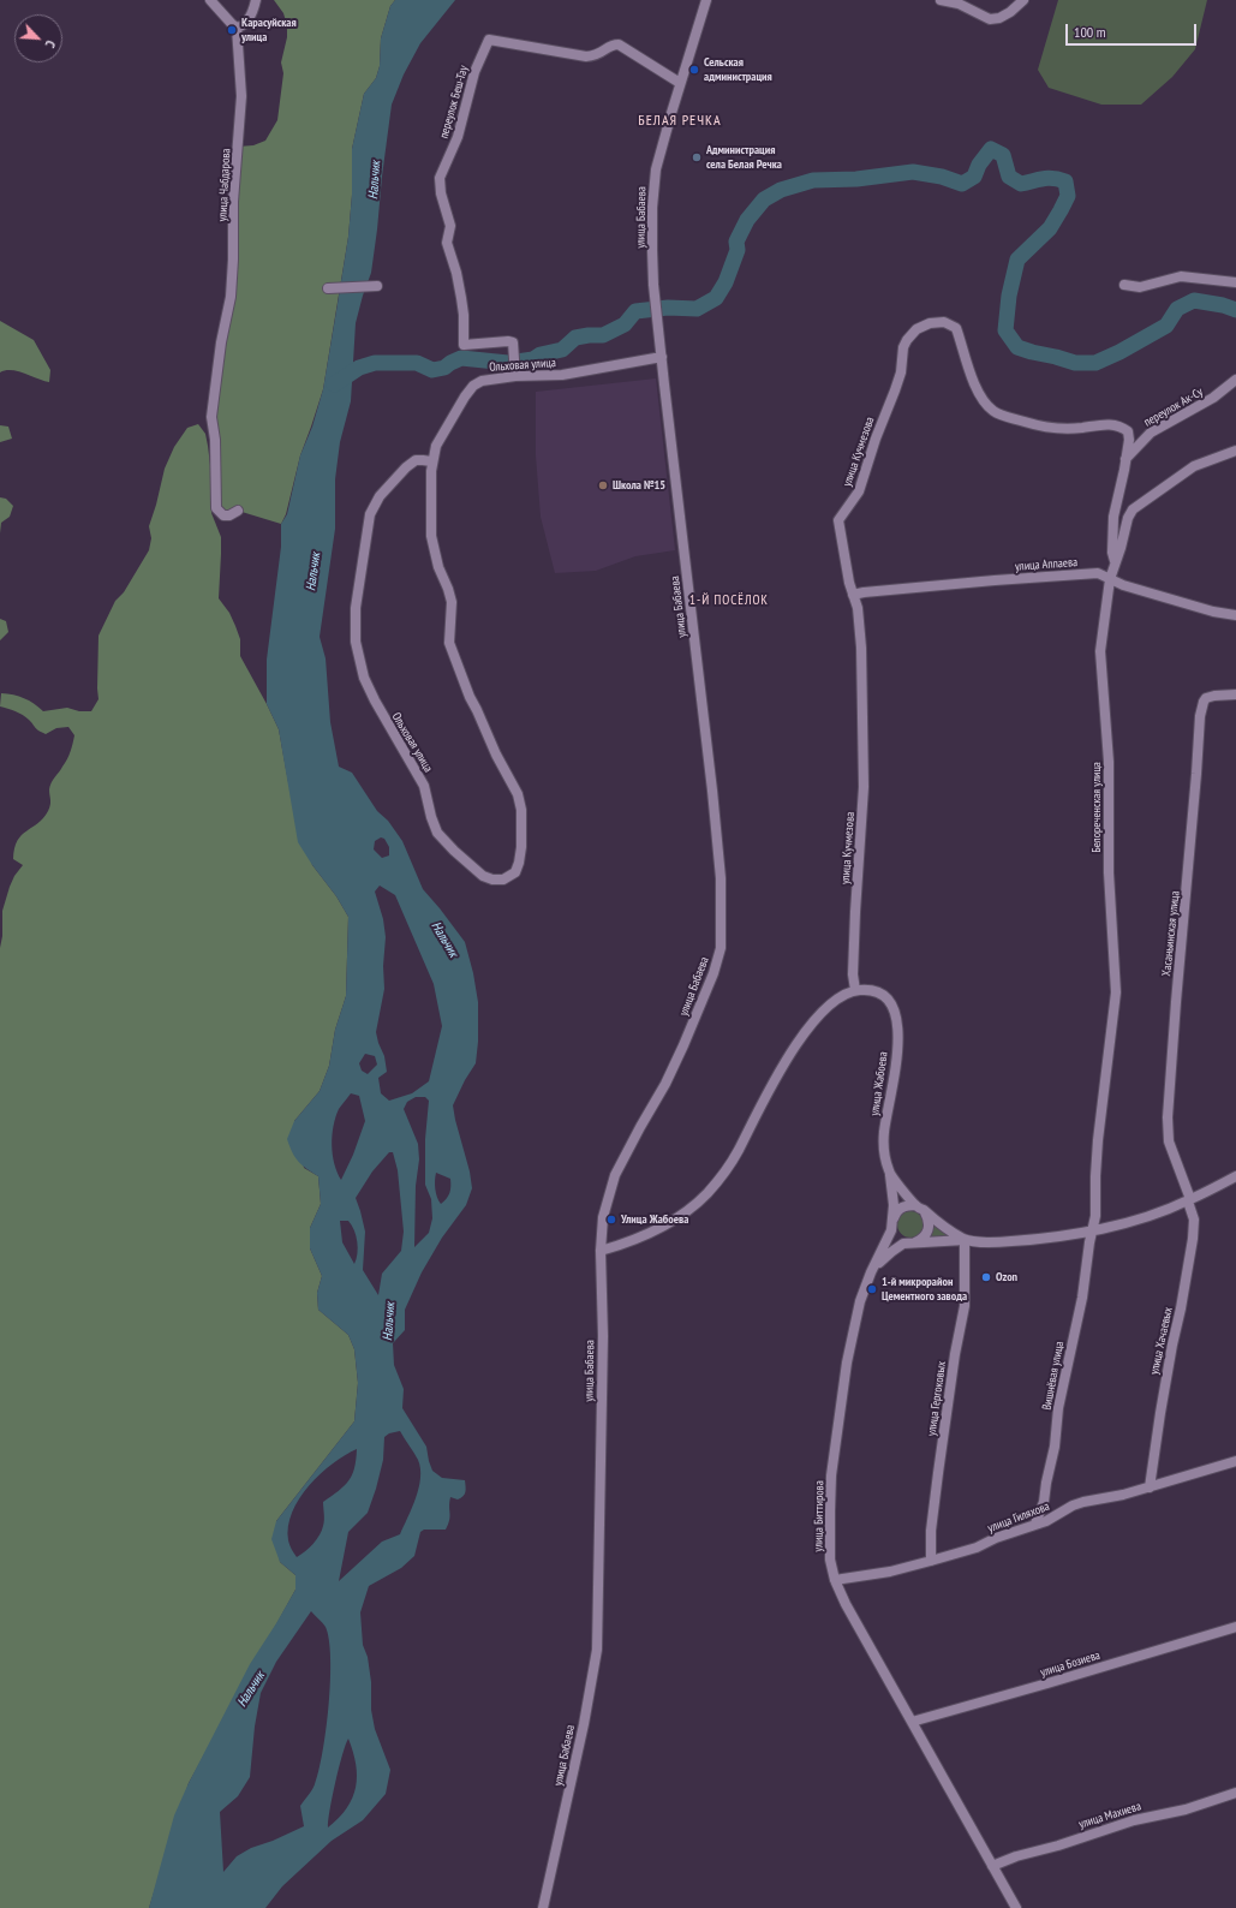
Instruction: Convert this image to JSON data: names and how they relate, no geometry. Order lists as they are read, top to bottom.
{
  "streets": {
    "street": [
      "переулок Беш-Тау",
      "улица Чабдарова",
      "улица Бабаева",
      "Ольховая улица",
      "переулок Ак-Су",
      "улица Кучмезова",
      "улица Аппаева",
      "Белореченская улица",
      "Хасаньинская улица",
      "улица Жабоева",
      "улица Хачаевых",
      "Вишнёвая улица",
      "улица Гергоковых",
      "улица Биттирова",
      "улица Гиляхова",
      "улица Бозиева",
      "улица Махиева"
    ]
  },
  "crossings": [
    ["переулок Беш-Тау", "улица Бабаева"],
    ["переулок Беш-Тау", "Ольховая улица"],
    ["улица Бабаева", "Ольховая улица"],
    ["переулок Ак-Су", "улица Кучмезова"],
    ["улица Кучмезова", "улица Аппаева"],
    ["улица Кучмезова", "Белореченская улица"],
    ["улица Кучмезова", "улица Жабоева"],
    ["улица Аппаева", "Белореченская улица"],
    ["Белореченская улица", "улица Жабоева"],
    ["Белореченская улица", "Вишнёвая улица"],
    ["Хасаньинская улица", "улица Жабоева"],
    ["Хасаньинская улица", "улица Хачаевых"],
    ["улица Жабоева", "улица Хачаевых"],
    ["улица Жабоева", "Вишнёвая улица"],
    ["улица Жабоева", "улица Гергоковых"],
    ["улица Жабоева", "улица Биттирова"],
    ["улица Хачаевых", "улица Гиляхова"],
    ["Вишнёвая улица", "улица Гиляхова"],
    ["улица Гергоковых", "улица Гиляхова"],
    ["улица Биттирова", "улица Гиляхова"],
    ["улица Биттирова", "улица Бозиева"],
    ["улица Биттирова", "улица Махиева"]
  ],
  "districts": ["БЕЛАЯ РЕЧКА", "1-Й ПОСЁЛОК"],
  "water": ["Нальчик"],
  "places": [
    "Карасуйская улица",
    "Сельская администрация",
    "Администрация села Белая Речка",
    "Школа №15",
    "Улица Жабоева",
    "Ozon",
    "1-й микрорайон Цементного завода"
  ],
  "scale_bar": "100 m",
  "north": "bottom right"
}
